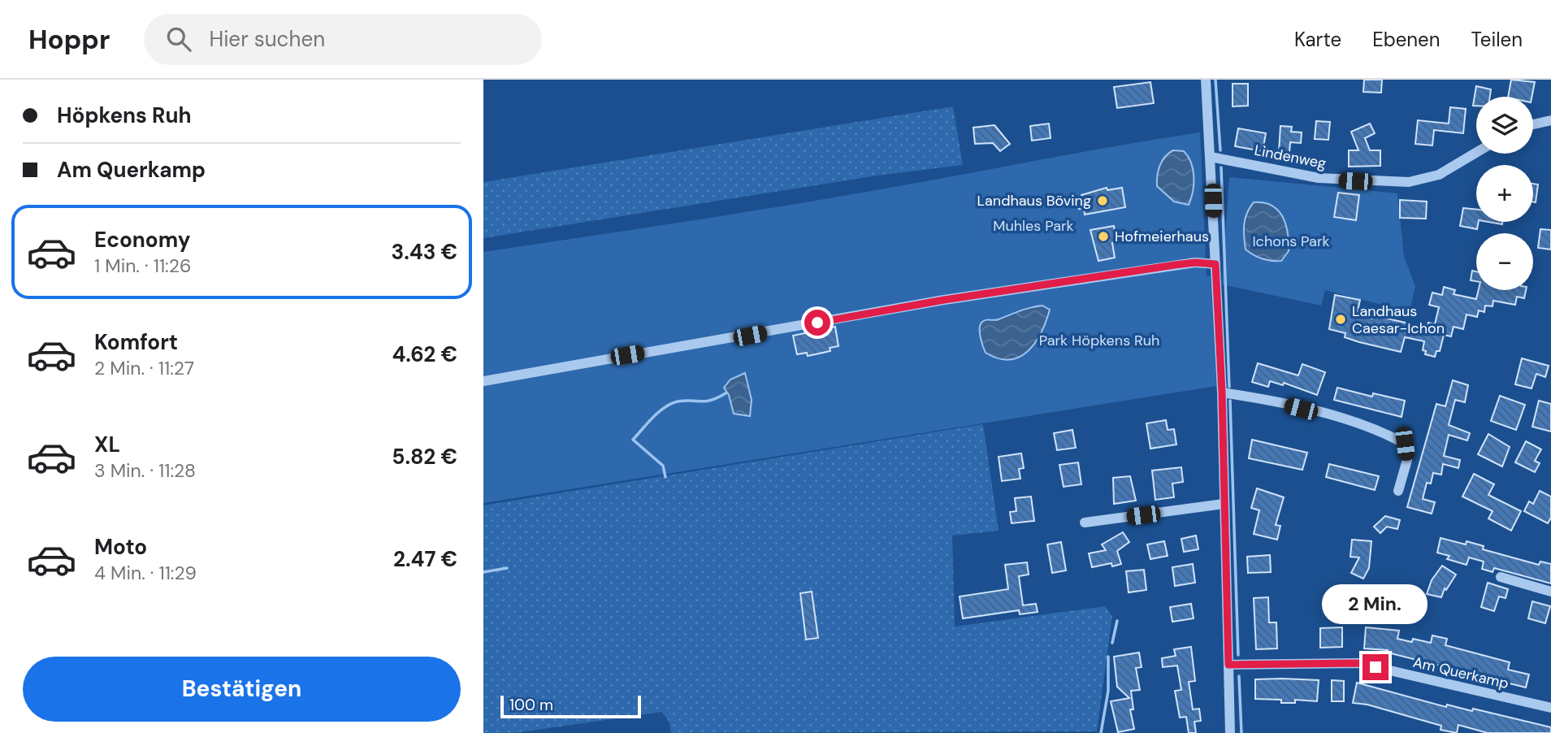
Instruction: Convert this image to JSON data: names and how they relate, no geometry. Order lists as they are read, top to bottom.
{
  "streets": {
    "street": ["Lindenweg", "Am Querkamp"]
  },
  "parks": ["Muhles Park", "Ichons Park", "Park Höpkens Ruh"],
  "places": ["Landhaus Böving", "Hofmeierhaus", "Landhaus Caesar-Ichon"],
  "scale_bar": "100 m",
  "page": {
    "header": "Hoppr",
    "search": "Hier suchen",
    "nav": ["Karte", "Ebenen", "Teilen"],
    "banner": ["Höpkens Ruh", "Am Querkamp"],
    "map_buttons": ["+", "−"],
    "list": [
      {
        "name": "Economy",
        "note": "1 Min. · 11:26",
        "value": "3.43 €"
      },
      {
        "name": "Komfort",
        "note": "2 Min. · 11:27",
        "value": "4.62 €"
      },
      {
        "name": "XL",
        "note": "3 Min. · 11:28",
        "value": "5.82 €"
      },
      {
        "name": "Moto",
        "note": "4 Min. · 11:29",
        "value": "2.47 €"
      }
    ],
    "bubble": "2 Min.",
    "buttons": "Bestätigen",
    "scale": "100 m"
  }
}
